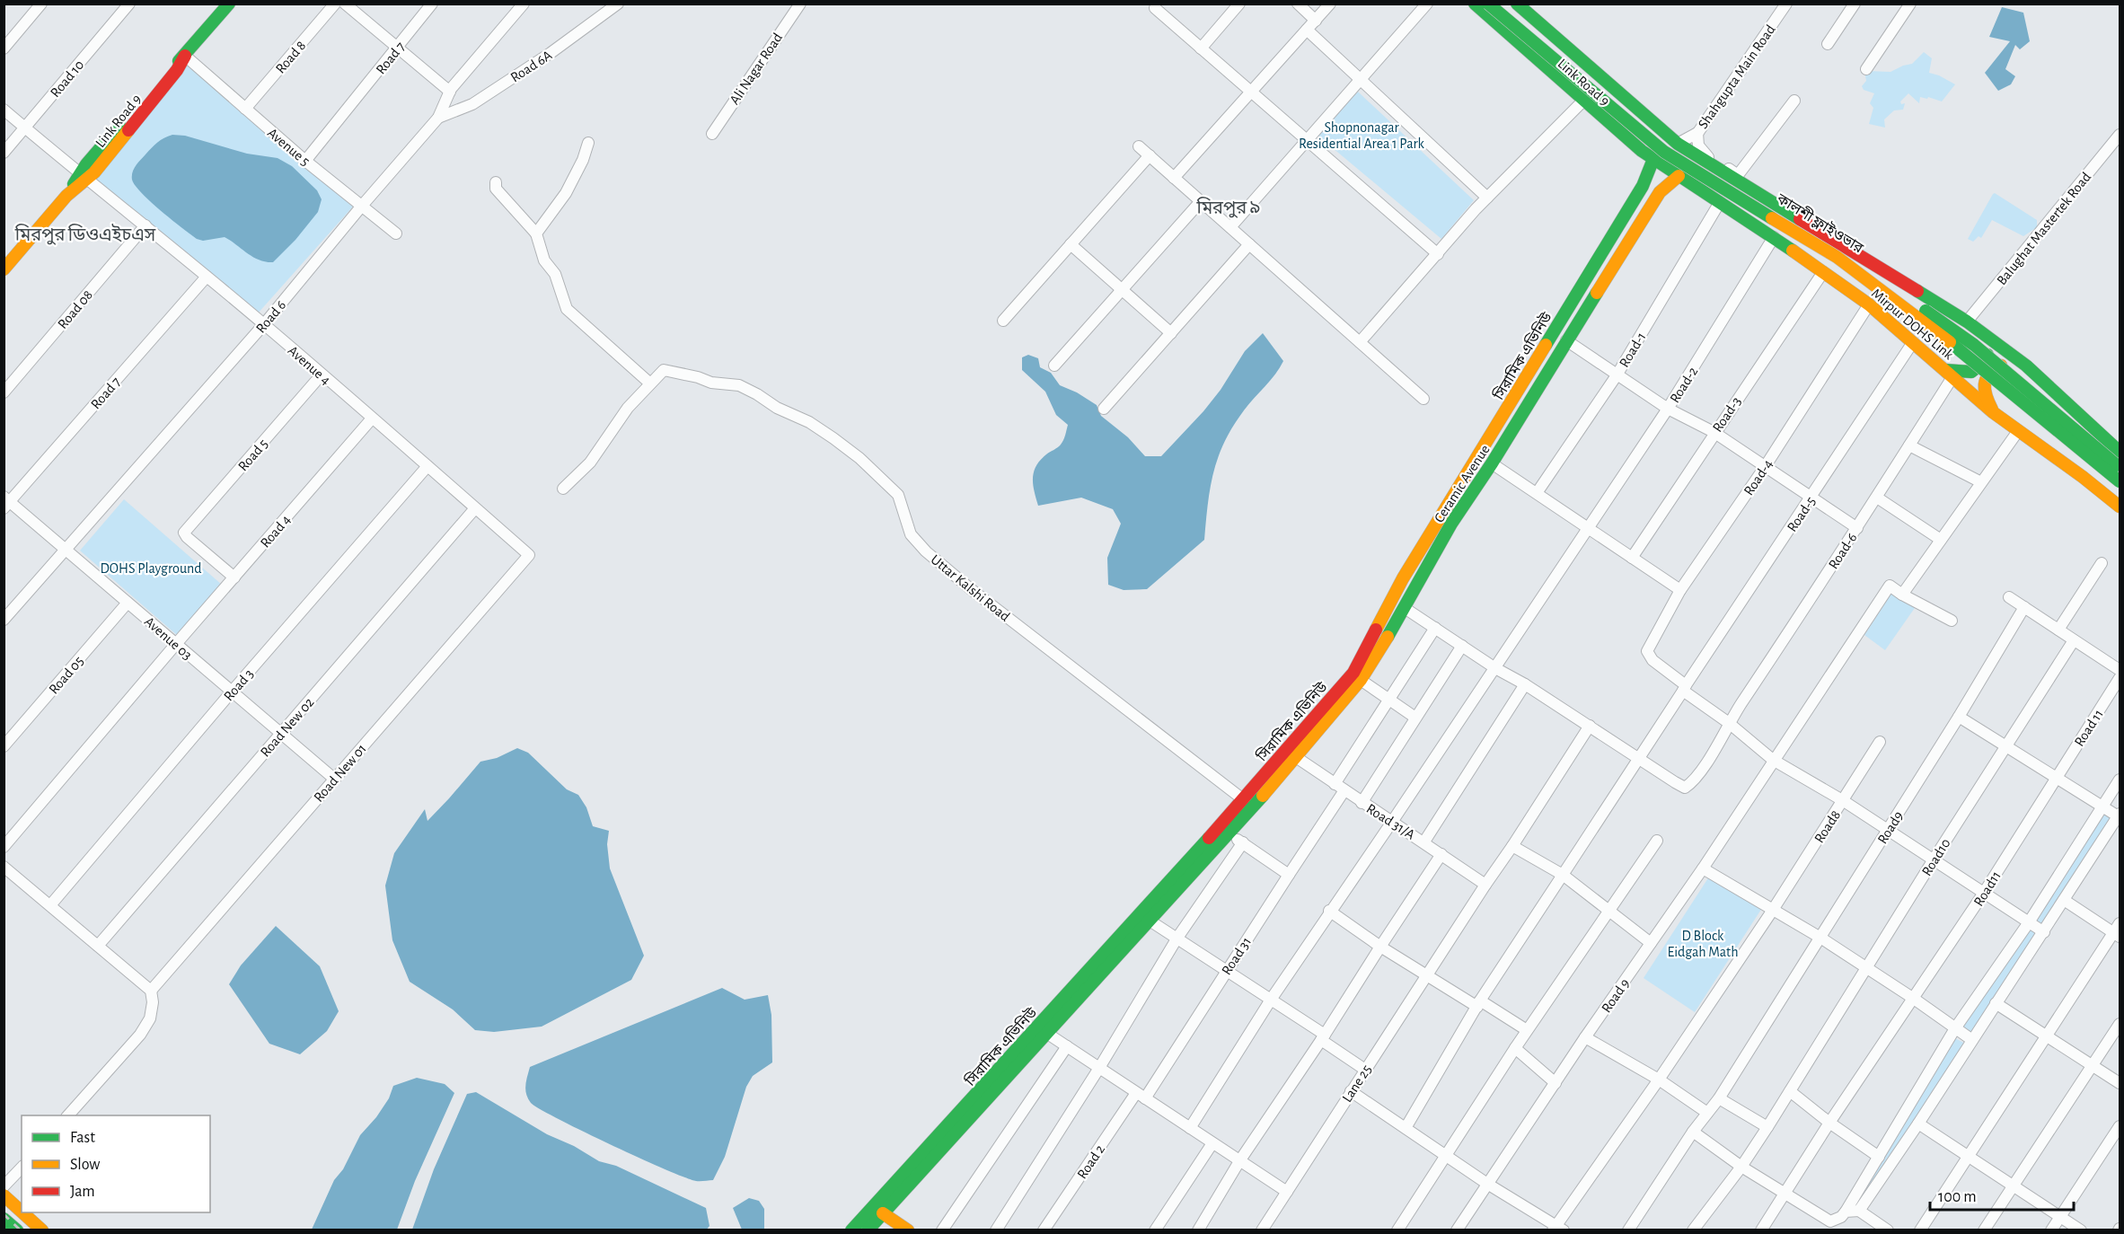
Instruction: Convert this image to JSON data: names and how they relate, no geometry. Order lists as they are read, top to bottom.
{
  "streets": {
    "main road": [
      "Link Road 9",
      "কালশী ফ্লাইওভার",
      "Mirpur DOHS Link",
      "সিরামিক এভিনিউ",
      "Ceramic Avenue"
    ],
    "street": [
      "Road 8",
      "Road 7",
      "Road 6A",
      "Ali Nagar Road",
      "Shahgupta Main Road",
      "Road 10",
      "Avenue 5",
      "Balughat Mastertek Road",
      "Road 08",
      "Road 6",
      "Road-1",
      "Avenue 4",
      "Road-2",
      "Road-3",
      "Road 5",
      "Road-4",
      "Road-5",
      "Road 4",
      "Road-6",
      "Uttar Kalshi Road",
      "Avenue 03",
      "Road 05",
      "Road 3",
      "Road New 02",
      "Road 11",
      "Road New 01",
      "Road 31/A",
      "Road8",
      "Road9",
      "Road10",
      "Road11",
      "Road 31",
      "Road 9",
      "Lane 25",
      "Road 2"
    ]
  },
  "crossings": [
    ["Road 8", "Avenue 5"],
    ["Road 7", "Avenue 5"],
    ["Road 7", "Avenue 4"],
    ["Road 7", "Avenue 03"],
    ["Road 6A", "Road 6"],
    ["Shahgupta Main Road", "Link Road 9"],
    ["Shahgupta Main Road", "Mirpur DOHS Link"],
    ["Road 10", "Avenue 4"],
    ["Link Road 9", "Avenue 5"],
    ["Link Road 9", "Mirpur DOHS Link"],
    ["Link Road 9", "সিরামিক এভিনিউ"],
    ["Link Road 9", "Avenue 4"],
    ["Link Road 9", "Ceramic Avenue"],
    ["Avenue 5", "Road 6"],
    ["Balughat Mastertek Road", "Mirpur DOHS Link"],
    ["Road 08", "Avenue 4"],
    ["Road 6", "Avenue 4"],
    ["Road 6", "Avenue 03"],
    ["Mirpur DOHS Link", "Road-1"],
    ["Mirpur DOHS Link", "Road-2"],
    ["Mirpur DOHS Link", "Road-3"],
    ["Mirpur DOHS Link", "Road-4"],
    ["Mirpur DOHS Link", "Ceramic Avenue"],
    ["Mirpur DOHS Link", "Road-5"],
    ["Mirpur DOHS Link", "Road-6"],
    ["সিরামিক এভিনিউ", "Ceramic Avenue"],
    ["সিরামিক এভিনিউ", "Uttar Kalshi Road"],
    ["Avenue 4", "Road 5"],
    ["Avenue 4", "Road 4"],
    ["Avenue 4", "Road 3"],
    ["Avenue 4", "Road New 02"],
    ["Avenue 4", "Road New 01"],
    ["Road-2", "Road 31/A"],
    ["Road 5", "Road 4"],
    ["Road-4", "Road-5"],
    ["Ceramic Avenue", "Road 31/A"],
    ["Road-5", "Road-6"],
    ["Road 4", "Avenue 03"],
    ["Avenue 03", "Road 05"],
    ["Avenue 03", "Road 3"],
    ["Avenue 03", "Road New 02"],
    ["Avenue 03", "Road New 01"],
    ["Road 11", "Road11"],
    ["Road 31/A", "Road 31"],
    ["Road 31/A", "Lane 25"],
    ["Road 31", "Road 2"]
  ],
  "districts": ["মিরপুর ৯", "মিরপুর ডিওএইচএস"],
  "parks": ["Shopnonagar Residential Area 1 Park", "DOHS Playground", "D Block Eidgah Math"],
  "legend": ["Fast", "Slow", "Jam"],
  "scale_bar": "100 m"
}
